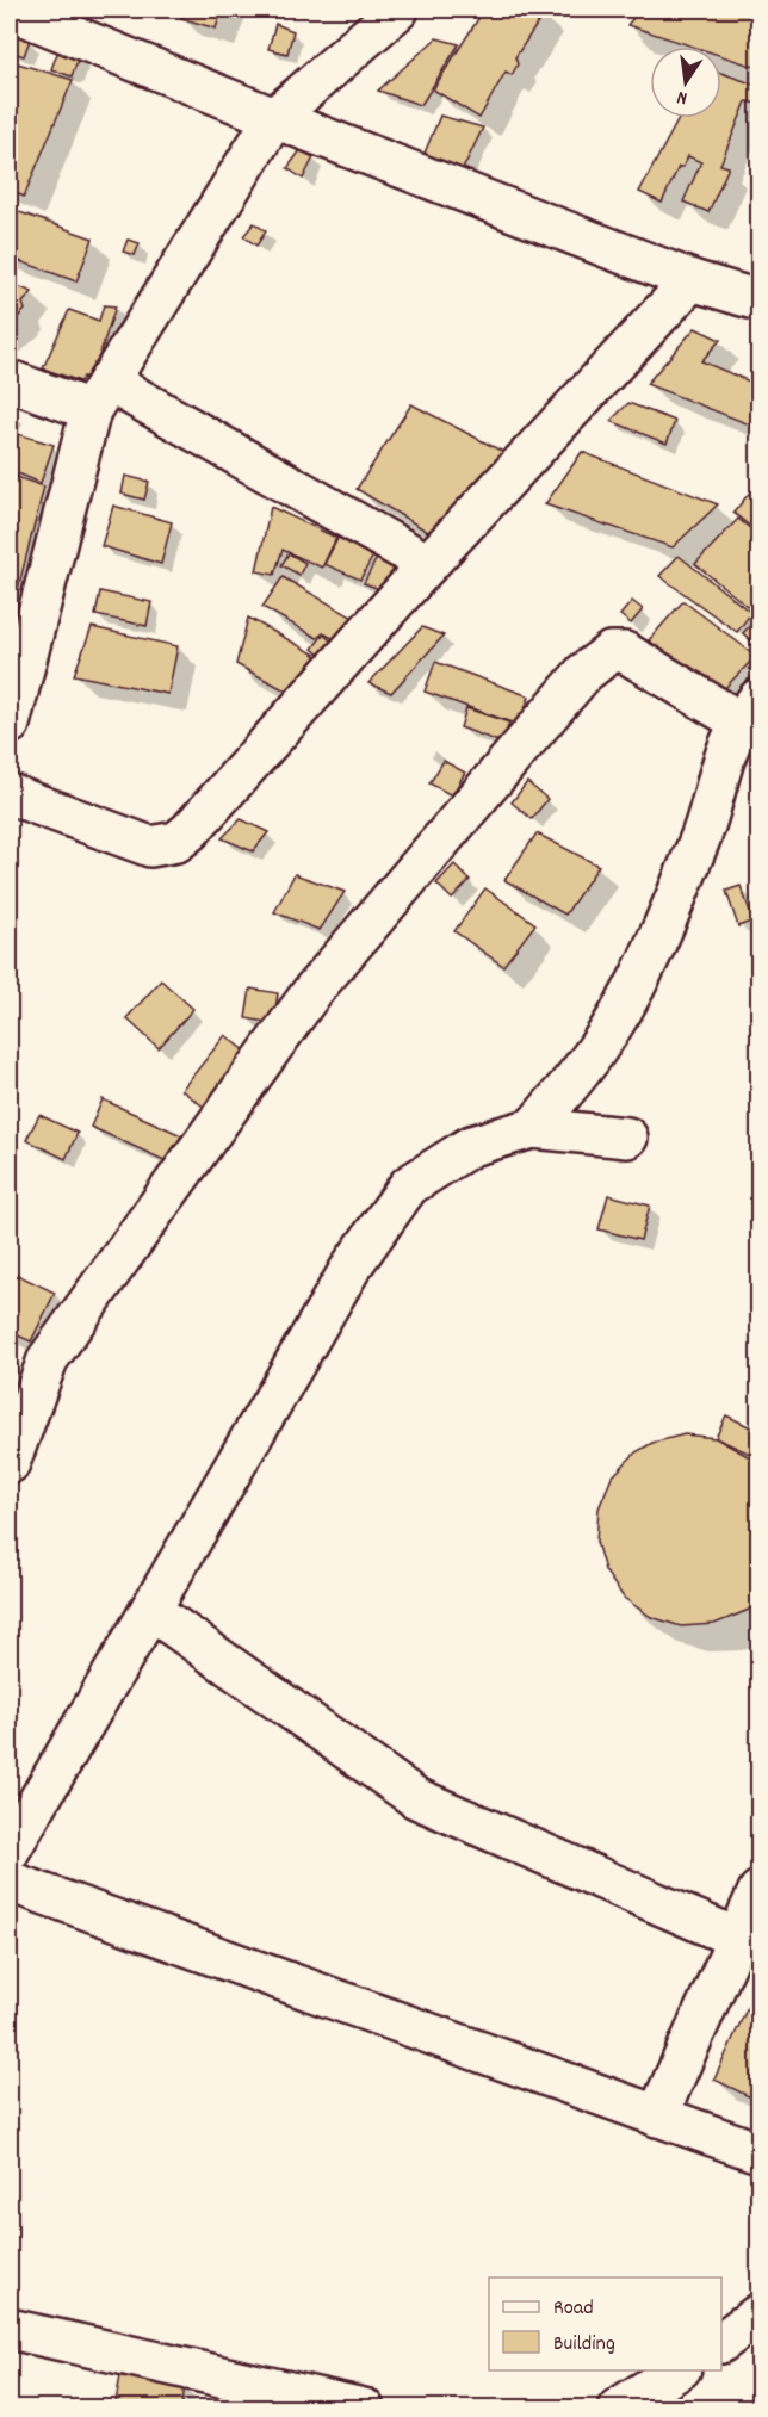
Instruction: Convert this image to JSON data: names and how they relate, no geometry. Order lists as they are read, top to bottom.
{
  "legend": ["Road", "Building"],
  "north": "bottom"
}
